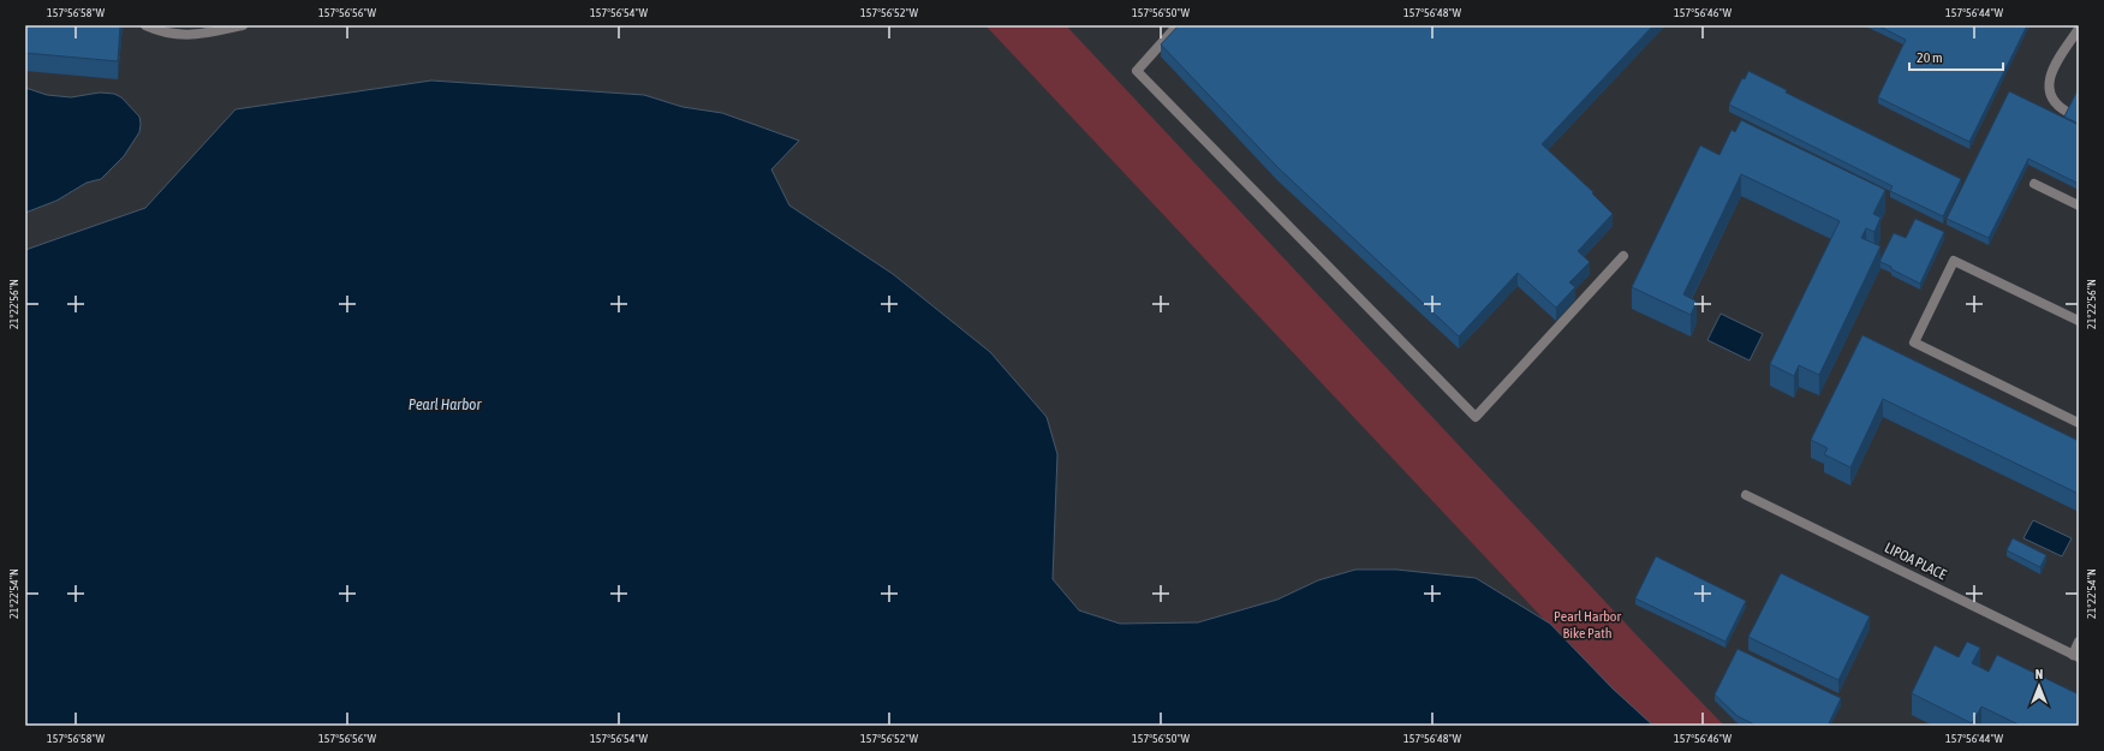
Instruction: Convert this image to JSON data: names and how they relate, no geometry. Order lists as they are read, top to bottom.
{
  "streets": {
    "street": ["LIPOA PLACE"]
  },
  "water": ["Pearl Harbor"],
  "parks": ["Pearl Harbor Bike Path"],
  "scale_bar": "20 m",
  "north": "top",
  "coordinates": [
    "157°56'58\"W",
    "157°56'56\"W",
    "157°56'54\"W",
    "157°56'52\"W",
    "157°56'50\"W",
    "157°56'48\"W",
    "157°56'46\"W",
    "157°56'44\"W",
    "21°22'56\"N",
    "21°22'54\"N"
  ]
}
